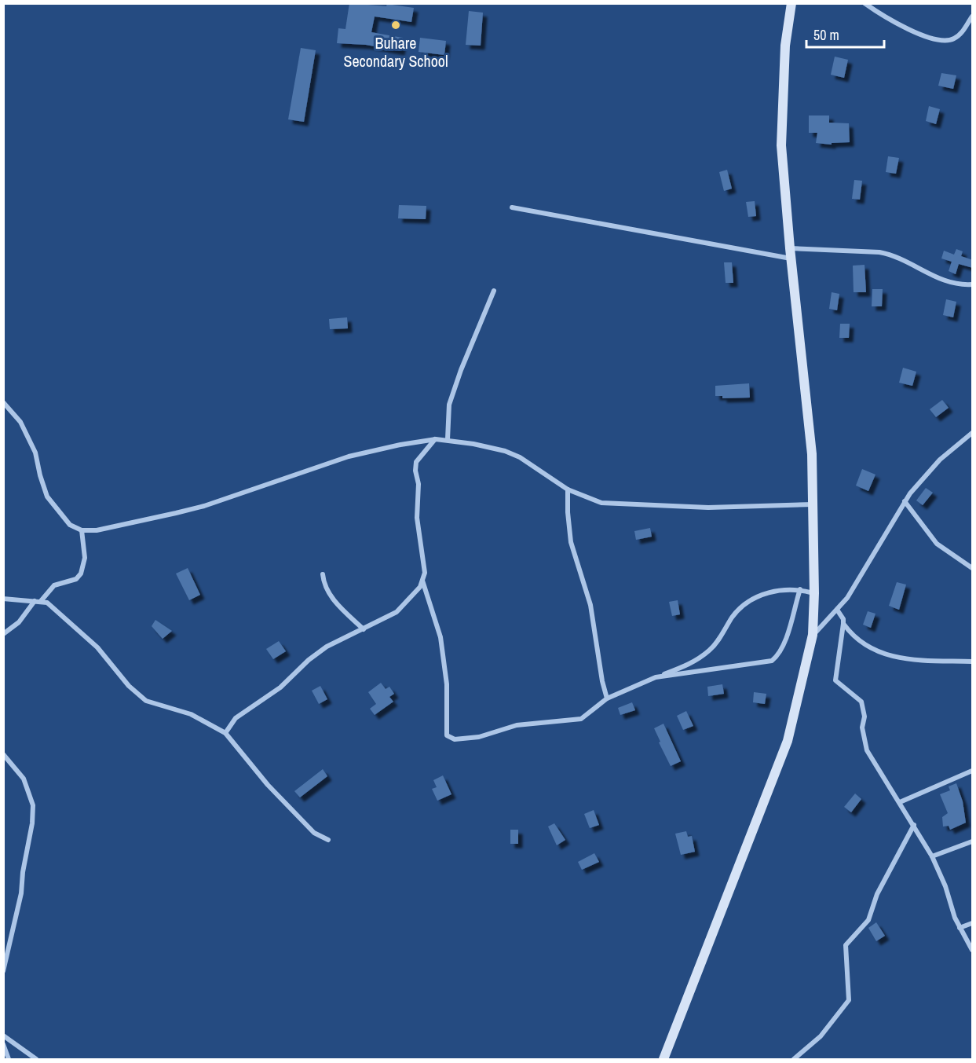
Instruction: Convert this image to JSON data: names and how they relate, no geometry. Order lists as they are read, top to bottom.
{
  "places": ["Buhare Secondary School"],
  "scale_bar": "50 m"
}
